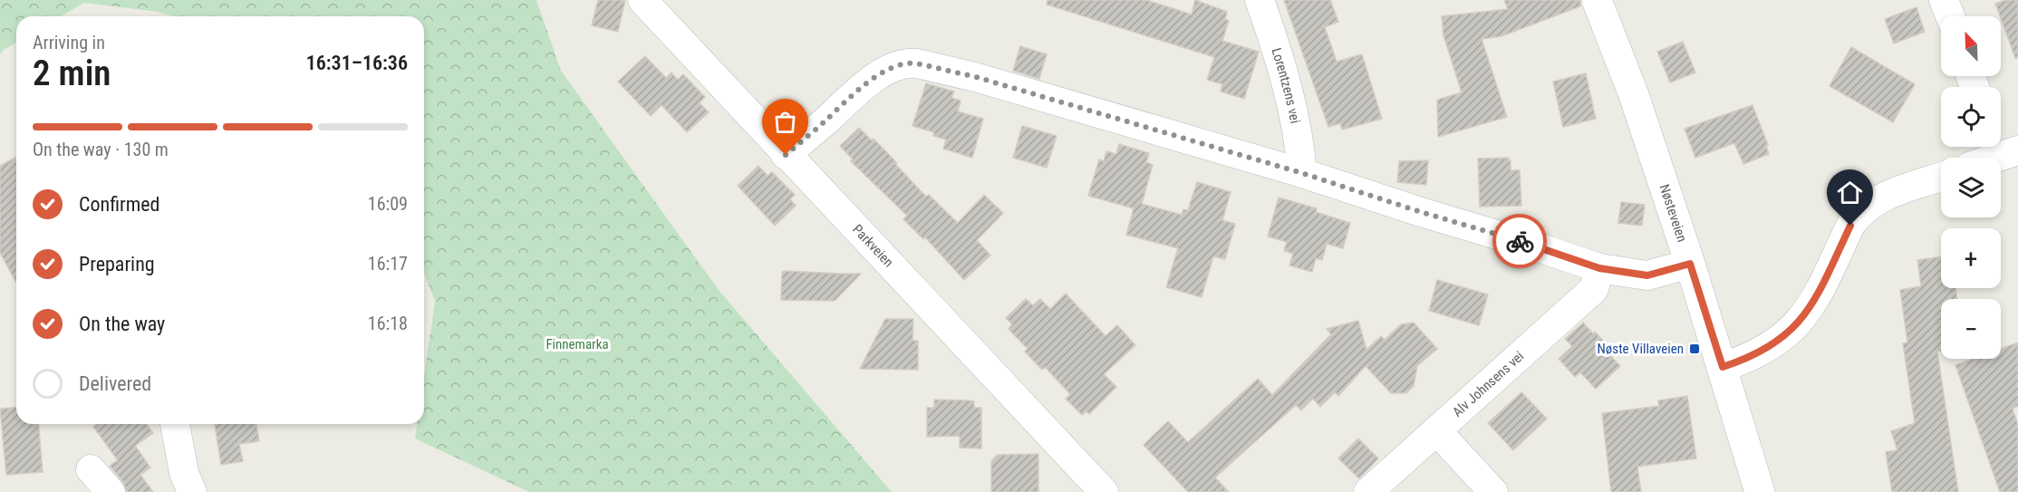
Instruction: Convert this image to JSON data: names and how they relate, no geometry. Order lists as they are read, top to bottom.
{
  "streets": {
    "main road": ["Nøsteveien"],
    "street": ["Lorentzens vei", "Parkveien", "Alv Johnsens vei"]
  },
  "parks": ["Finnemarka"],
  "places": {
    "transit": ["Nøste Villaveien"]
  },
  "north": "top left",
  "page": {
    "map_buttons": ["+", "−"],
    "heading": ["2 min", "Arriving in", "16:31–16:36"],
    "bar": "On the way · 130 m",
    "list": [
      ["Confirmed", "16:09"],
      ["Preparing", "16:17"],
      ["On the way", "16:18"],
      "Delivered"
    ]
  }
}
